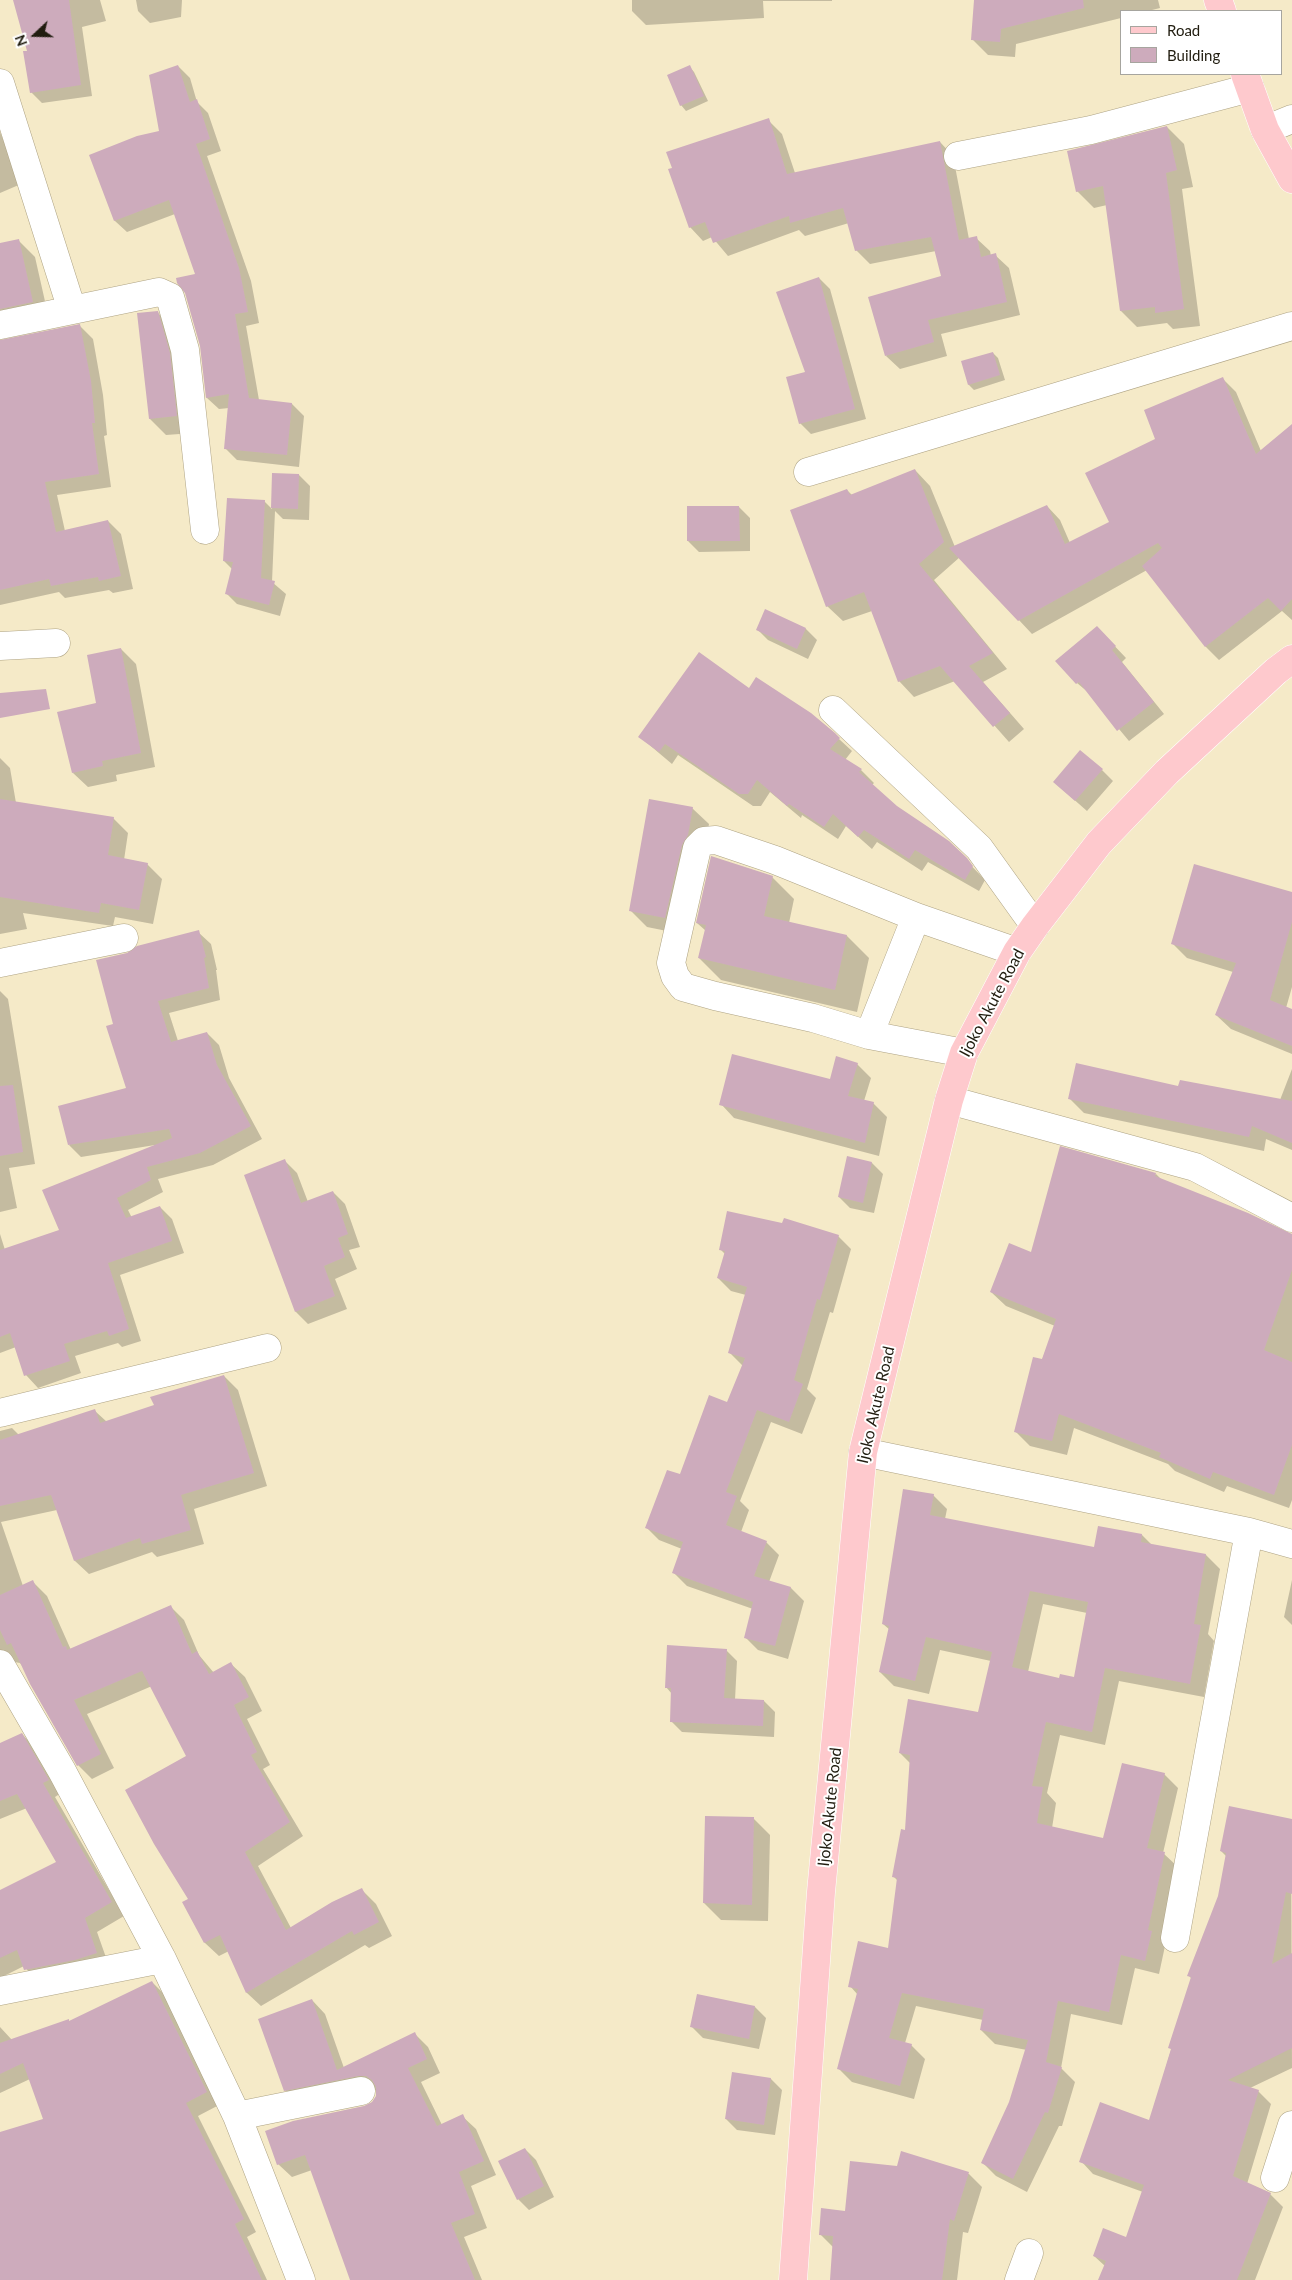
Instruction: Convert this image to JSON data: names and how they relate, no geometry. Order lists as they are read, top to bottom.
{
  "streets": {
    "main road": ["Ijoko Akute Road"]
  },
  "legend": ["Road", "Building"],
  "north": "left"
}
